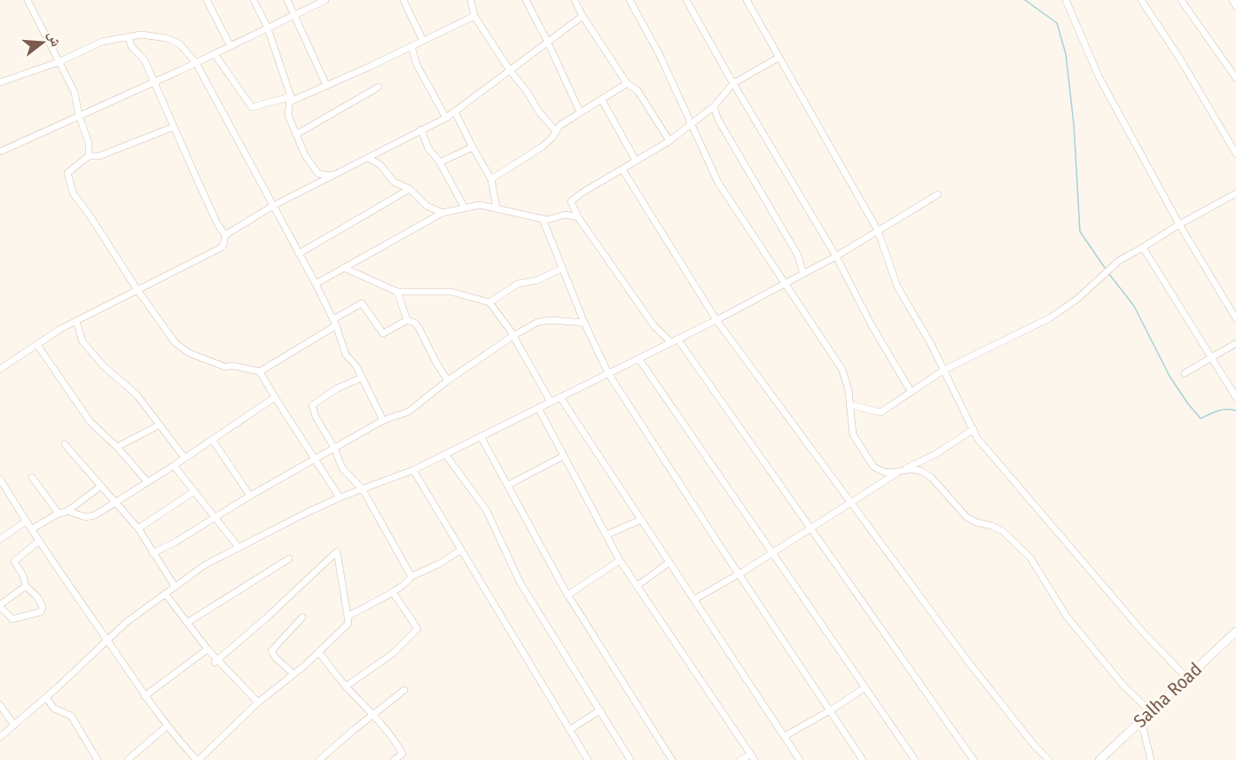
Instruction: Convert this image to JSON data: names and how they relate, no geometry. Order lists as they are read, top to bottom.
{
  "streets": {
    "main road": ["Salha Road"]
  },
  "north": "right"
}
